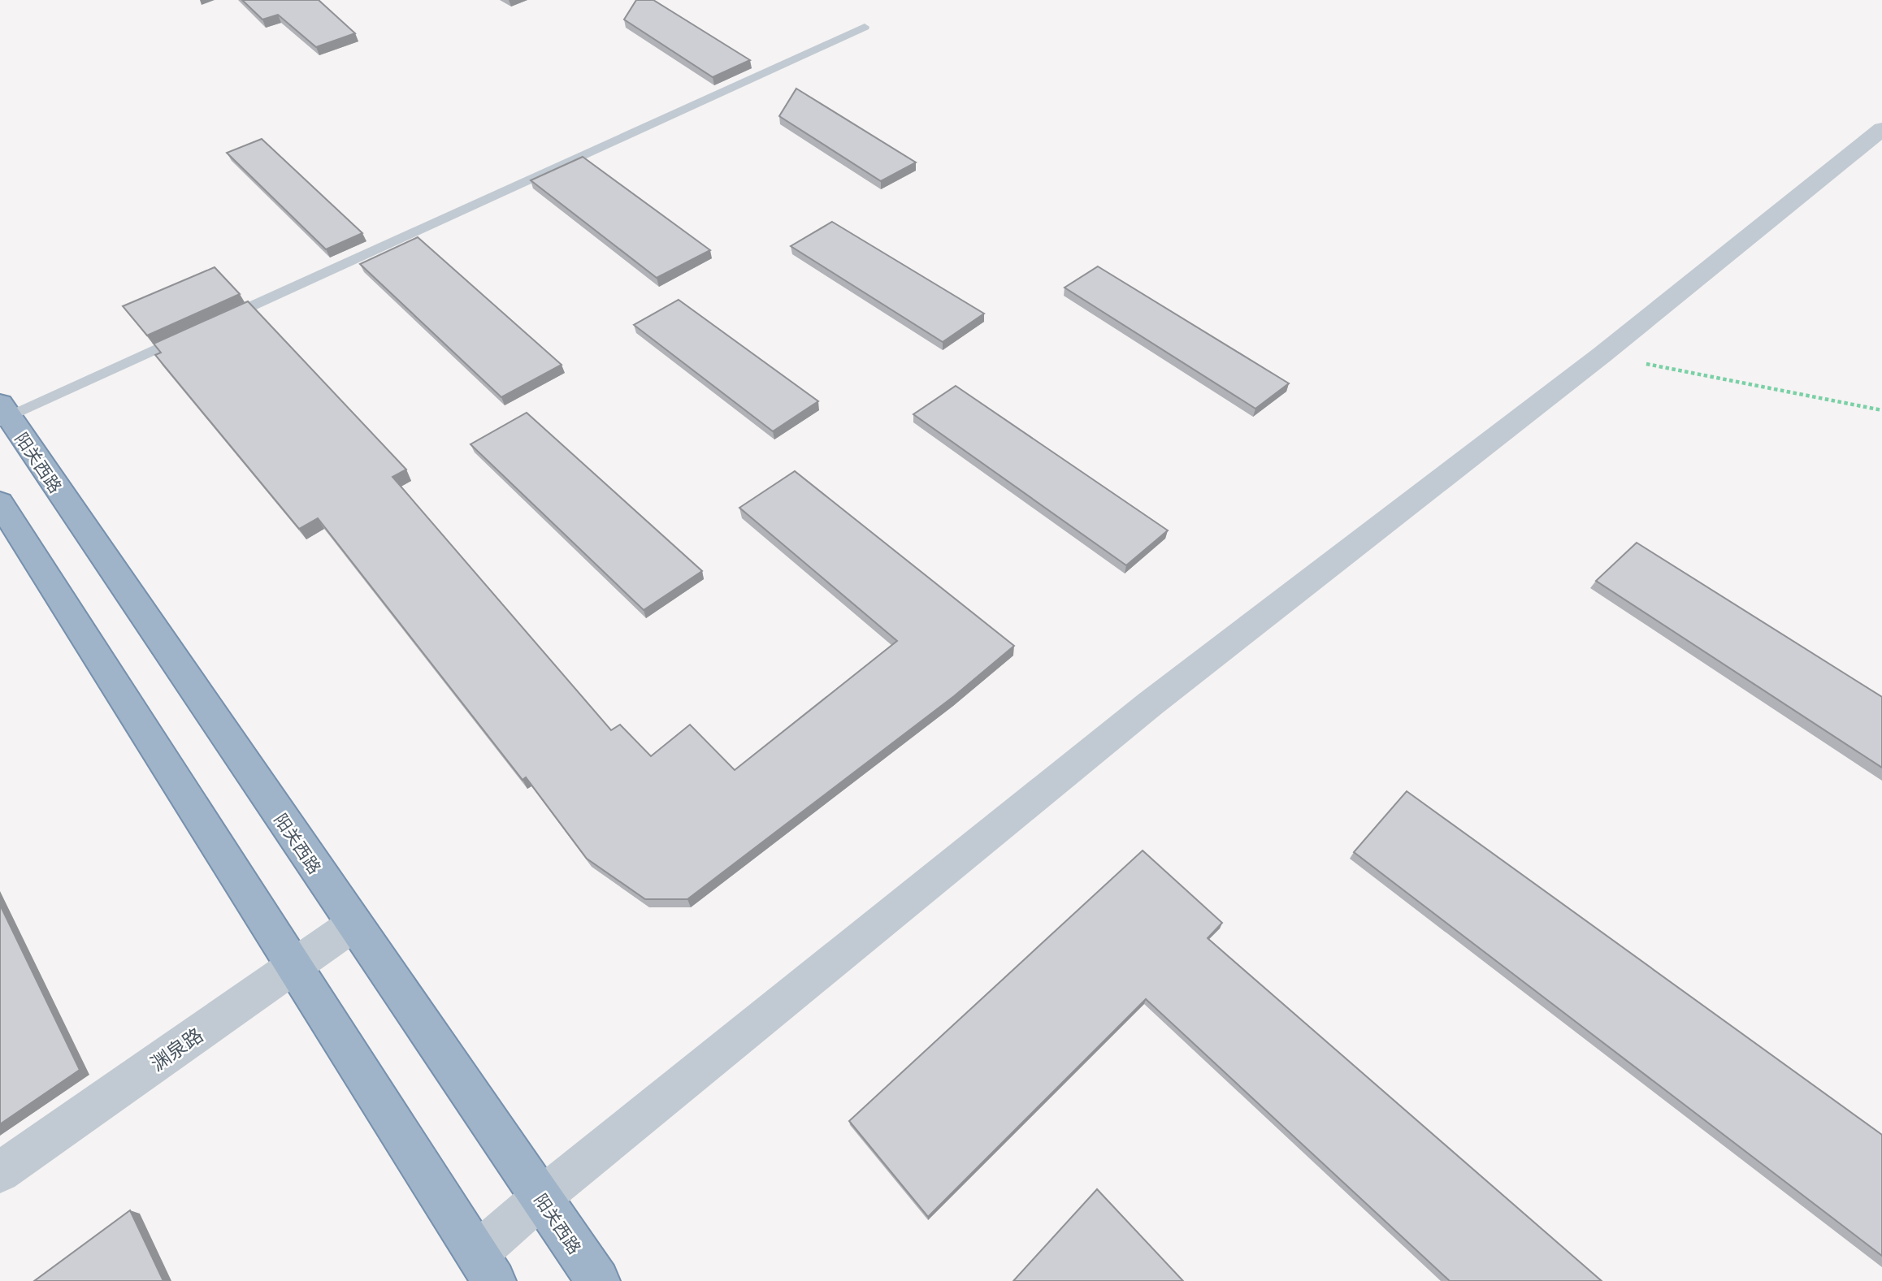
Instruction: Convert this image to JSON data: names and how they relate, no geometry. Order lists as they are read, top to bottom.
{
  "streets": {
    "highway": ["阳关西路"],
    "street": ["渊泉路"]
  },
  "crossings": [
    ["阳关西路", "渊泉路"]
  ]
}
